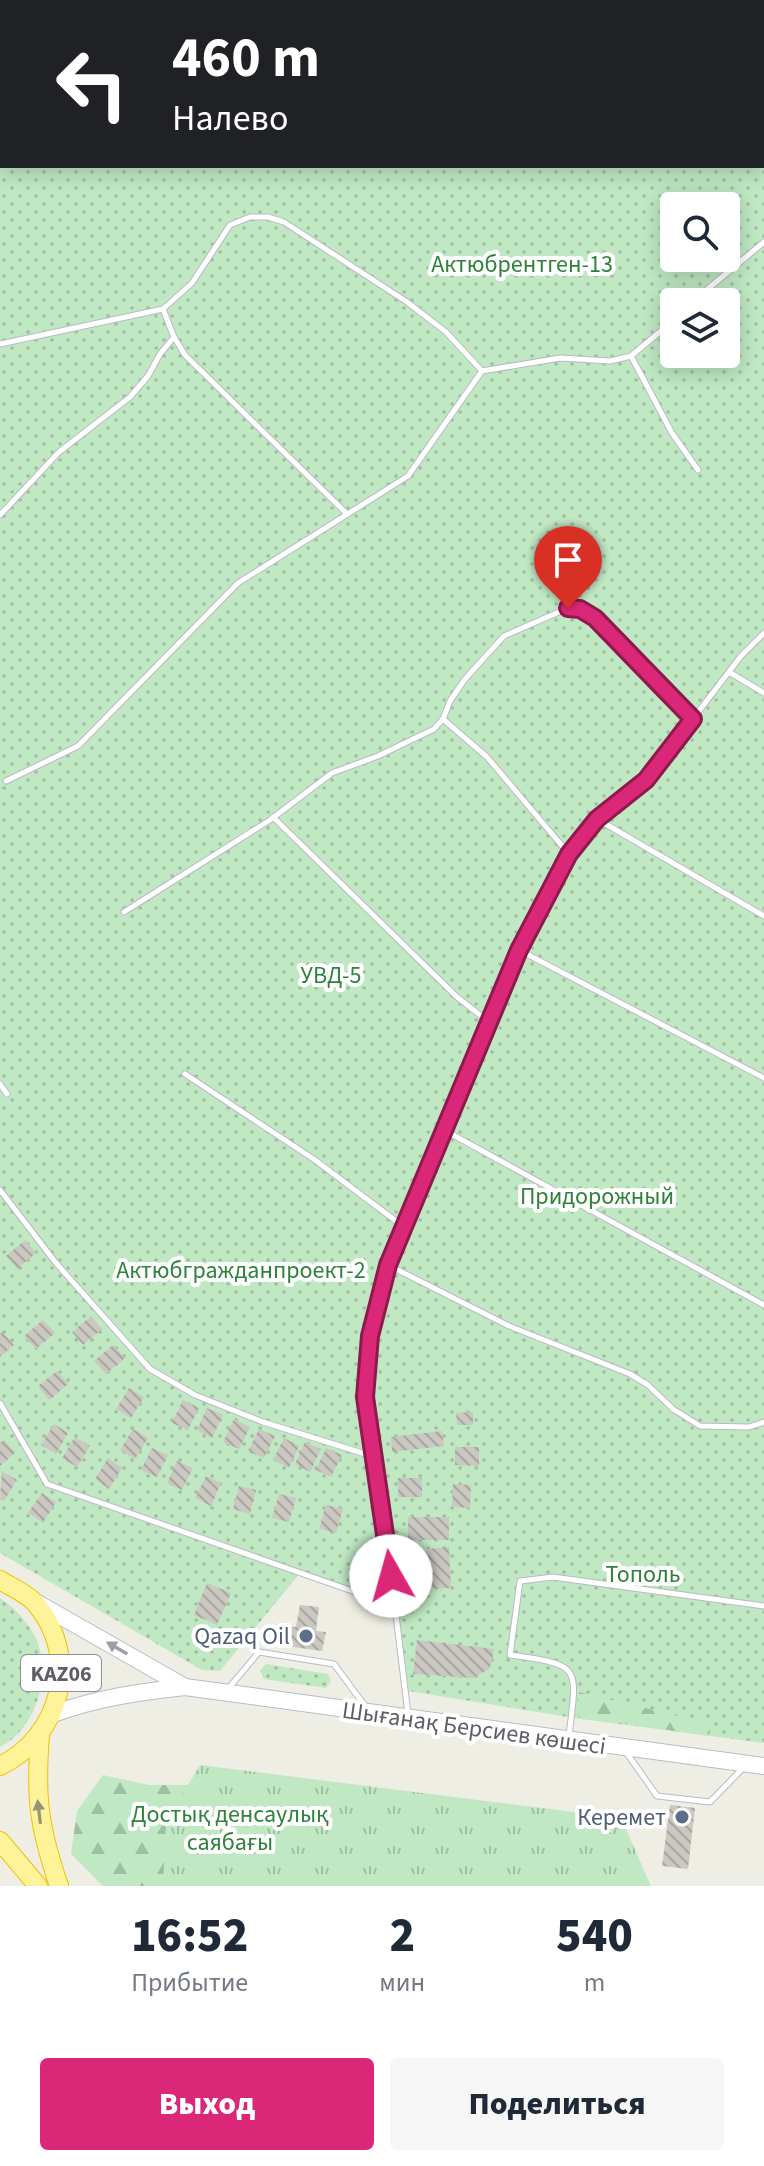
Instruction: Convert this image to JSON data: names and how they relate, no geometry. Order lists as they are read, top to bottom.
{
  "streets": {
    "highway": ["KАZ06"],
    "main road": ["Шығанақ Берсиев көшесі"]
  },
  "parks": [
    "Актюбрентген-13",
    "УВД-5",
    "Придорожный",
    "Актюбгражданпроект-2",
    "Тополь",
    "Достық денсаулық саябағы"
  ],
  "places": ["Qazaq Oil", "Керемет"],
  "page": {
    "turn": ["460 m", "Налево"],
    "eta": [
      "16:52",
      "Прибытие",
      "2",
      "мин",
      "540",
      "m"
    ],
    "buttons": ["Выход", "Поделиться"]
  }
}
